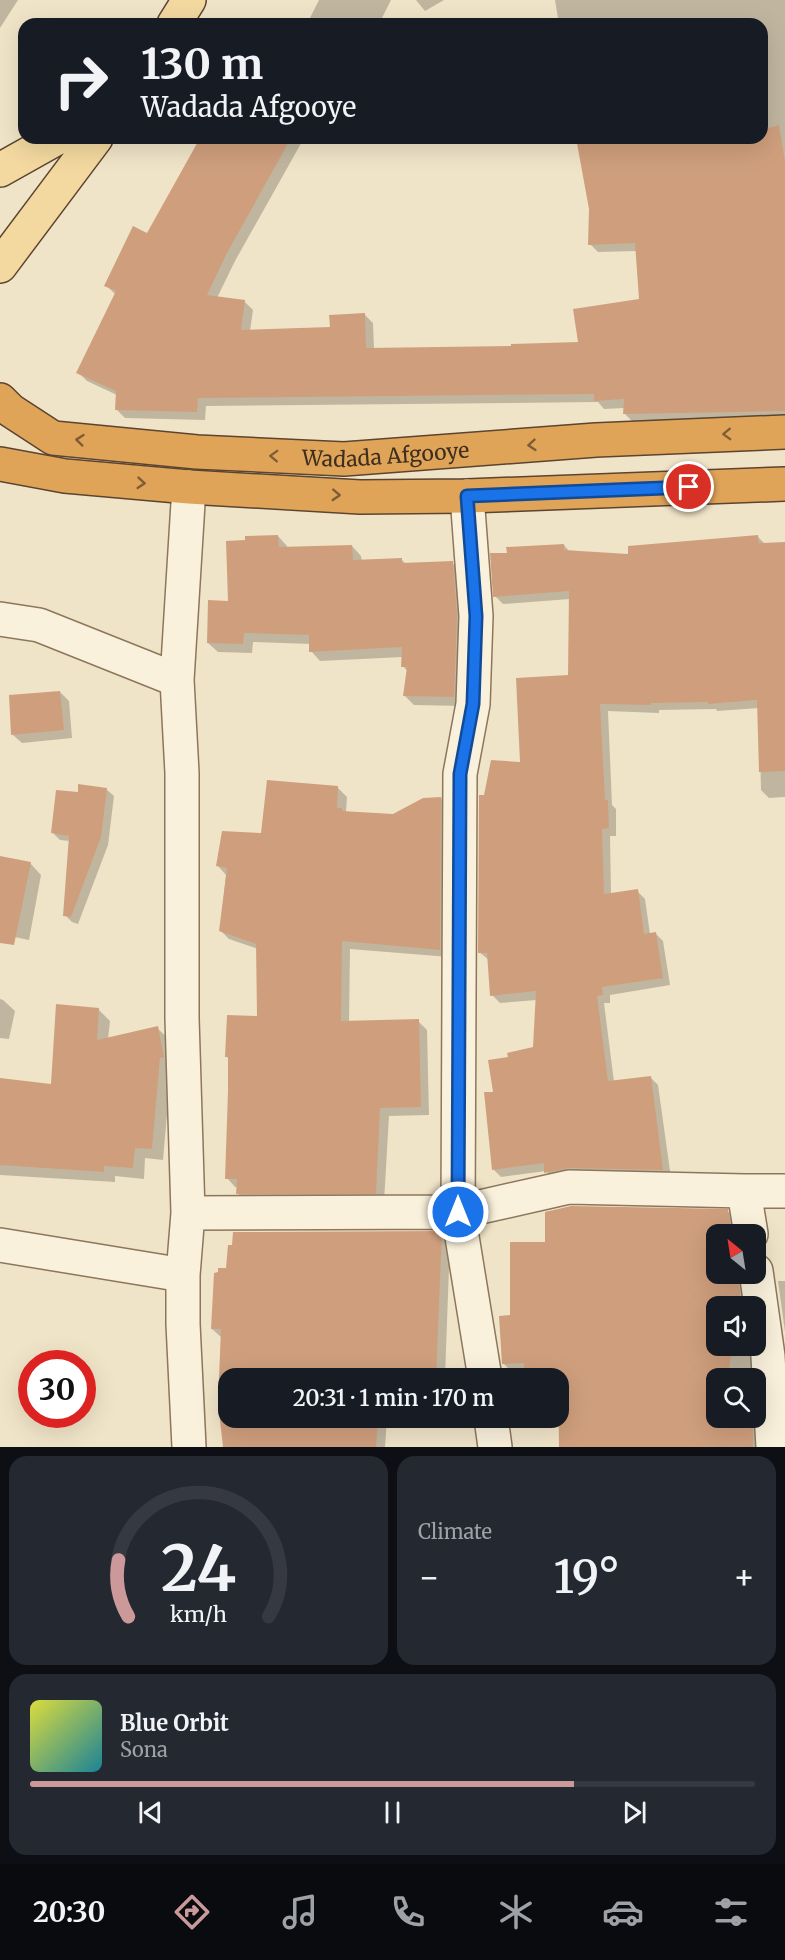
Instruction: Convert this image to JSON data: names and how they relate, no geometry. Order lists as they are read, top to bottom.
{
  "streets": {
    "highway": ["Wadada Afgooye"]
  },
  "north": "top left",
  "page": {
    "turn": ["130 m", "Wadada Afgooye"],
    "limit": "30",
    "trip": "20:31 · 1 min · 170 m",
    "tile": "Climate",
    "heat": ["−", "19°", "+"],
    "song": ["Blue Orbit", "Sona"],
    "tabs": "20:30",
    "gauge": ["24", "km/h"]
  }
}
